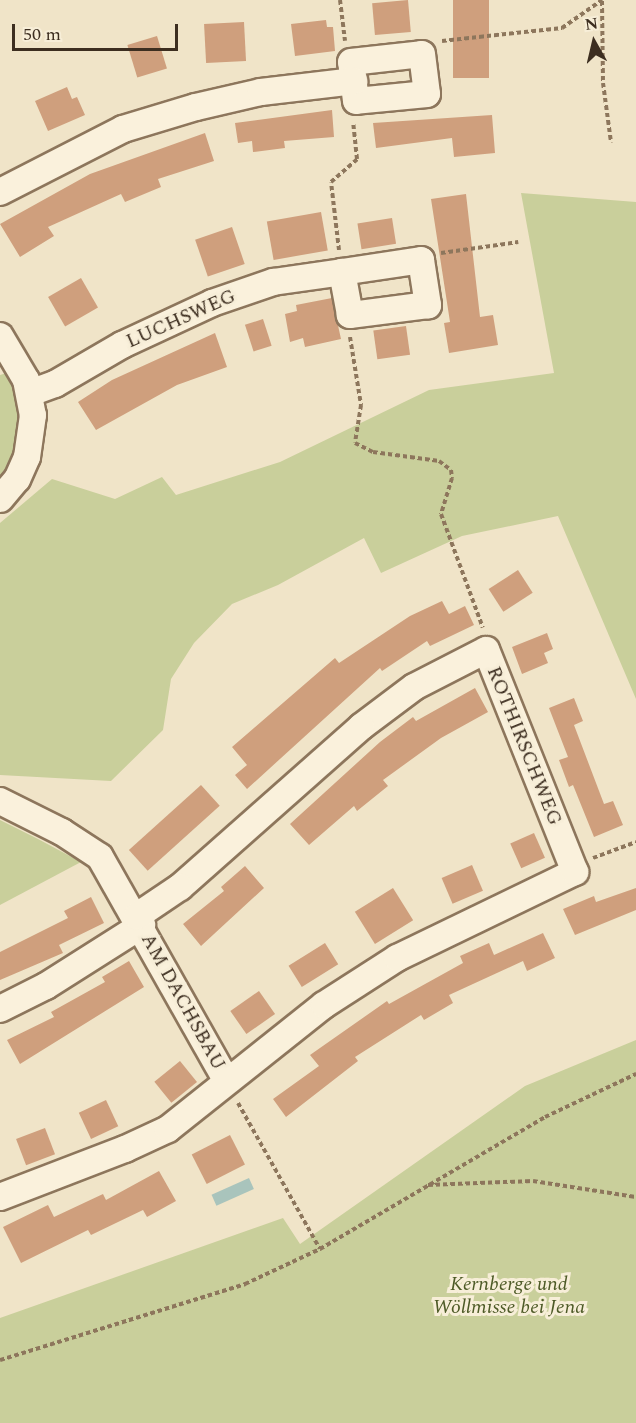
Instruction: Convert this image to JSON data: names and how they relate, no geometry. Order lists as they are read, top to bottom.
{
  "streets": {
    "street": ["LUCHSWEG", "ROTHIRSCHWEG", "AM DACHSBAU"]
  },
  "crossings": [
    ["ROTHIRSCHWEG", "AM DACHSBAU"]
  ],
  "parks": ["Kernberge und Wöllmisse bei Jena"],
  "scale_bar": "50 m",
  "north": "top"
}
